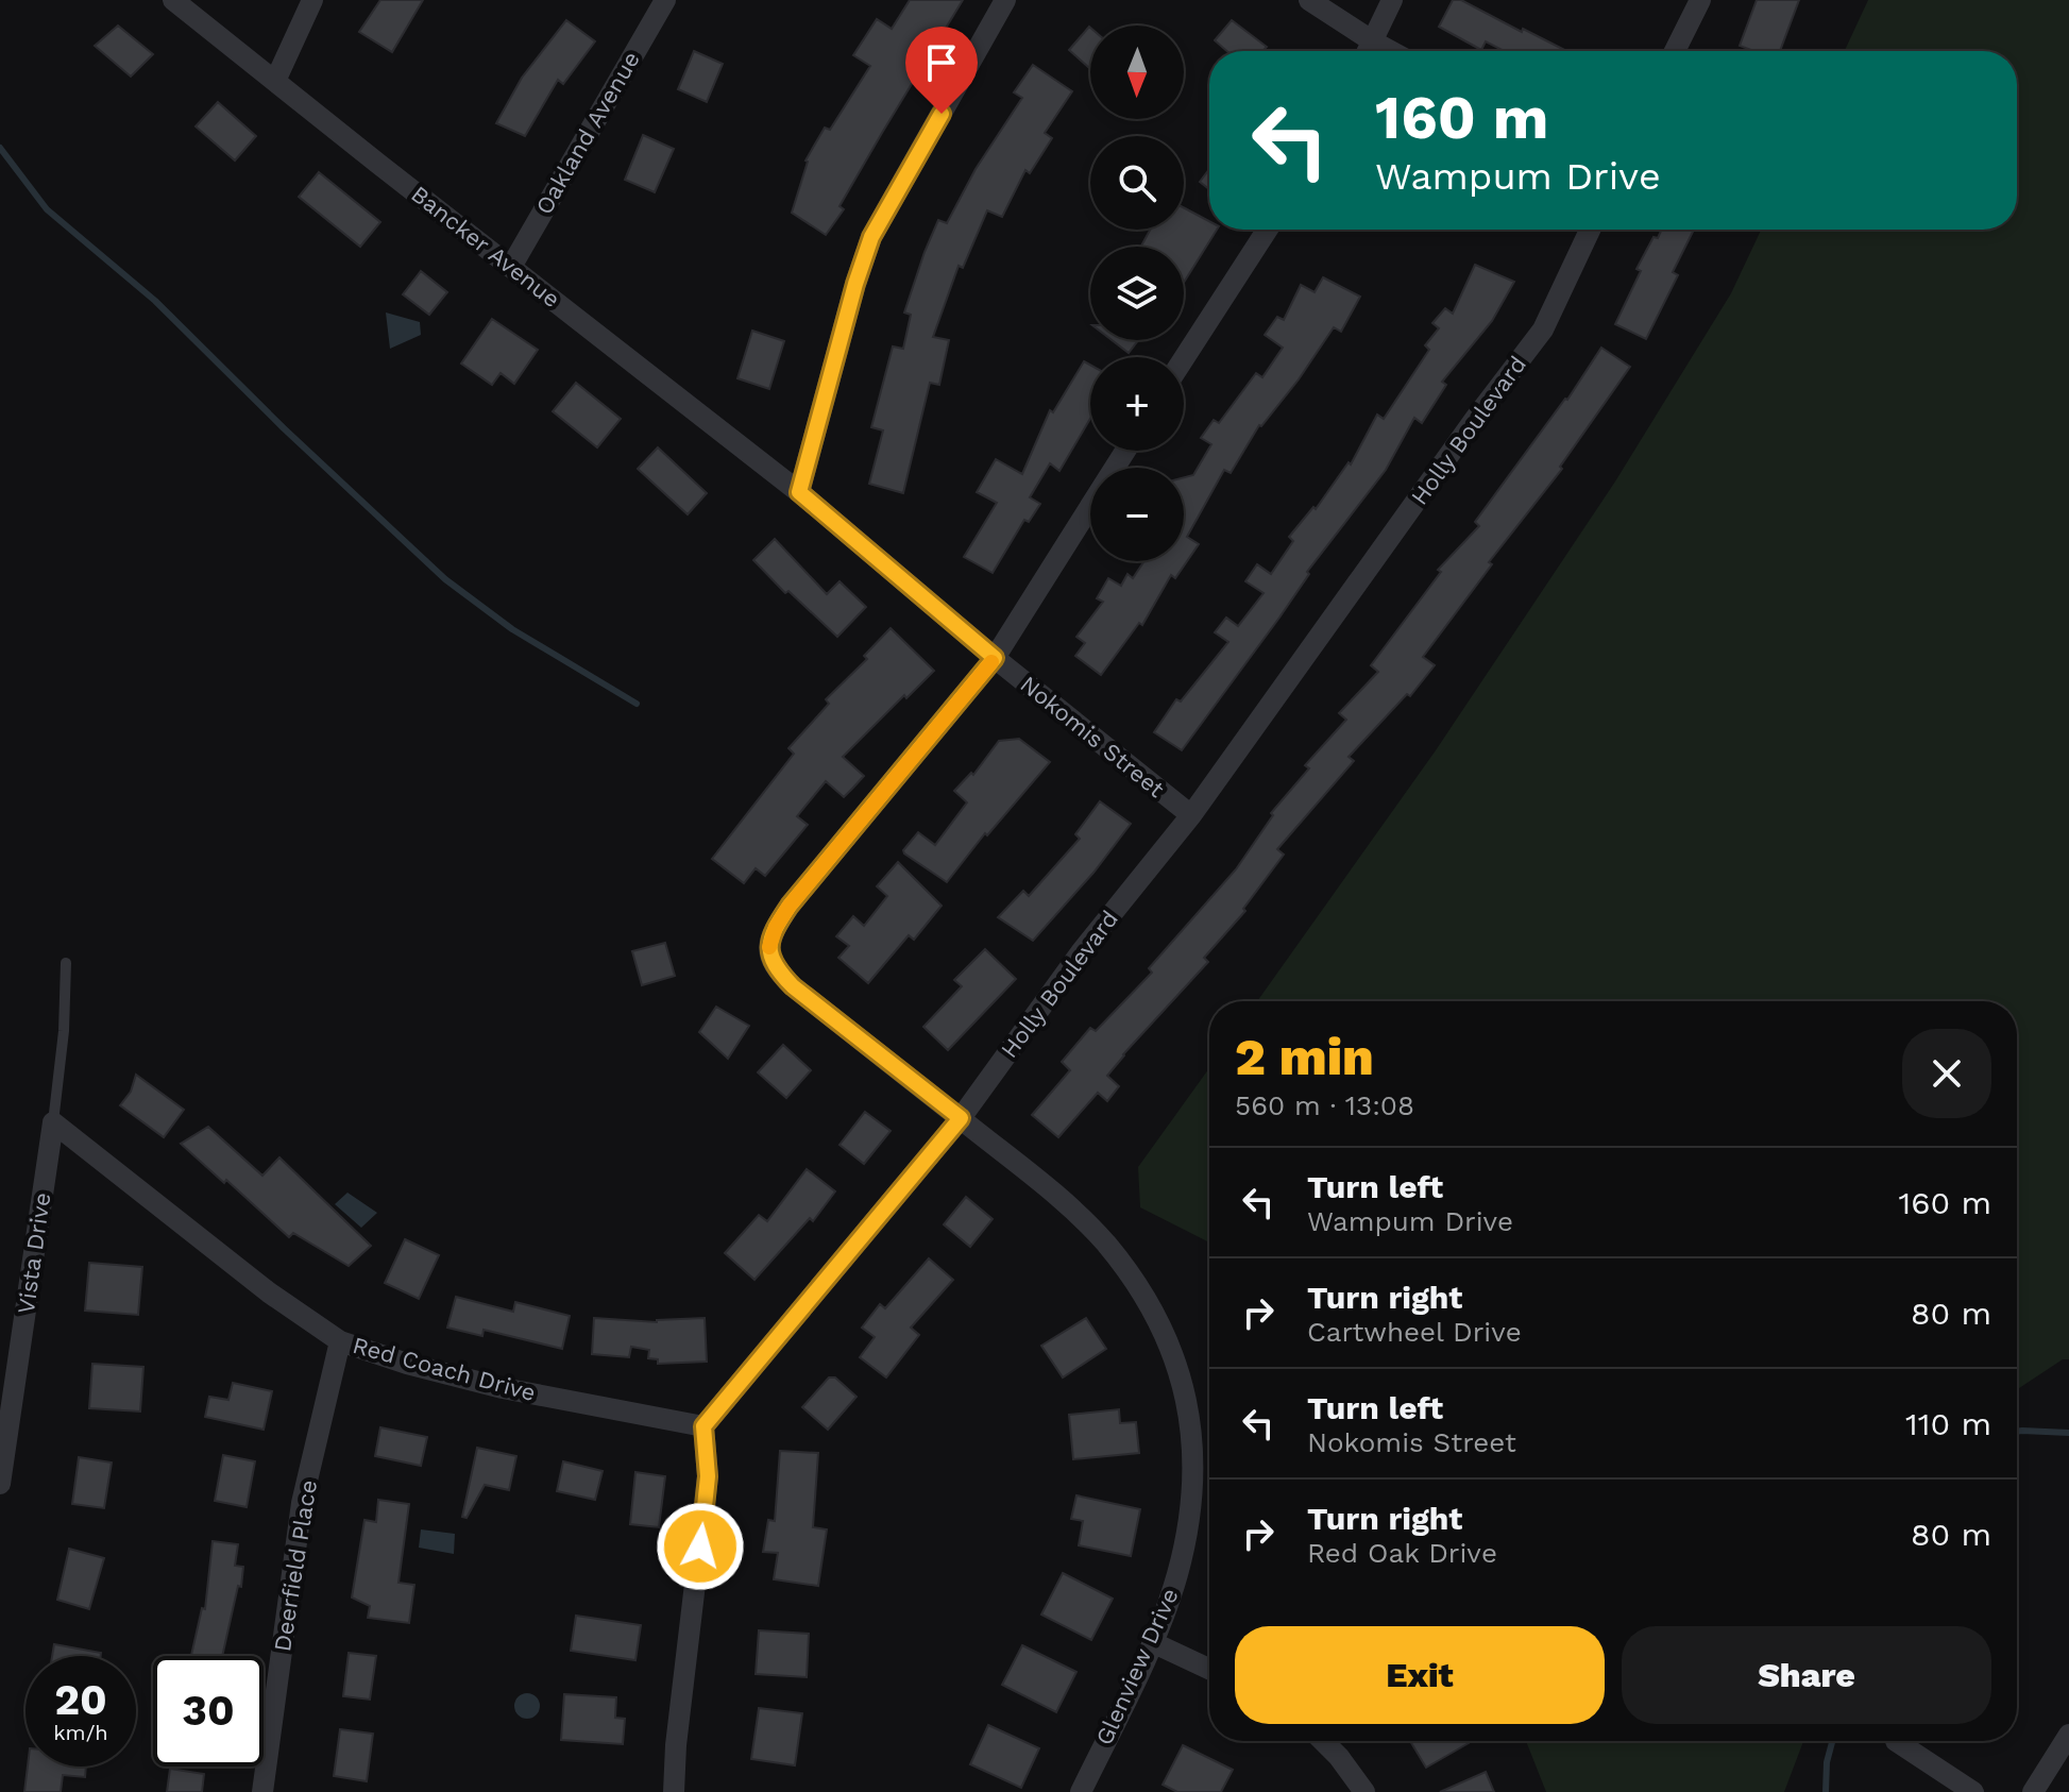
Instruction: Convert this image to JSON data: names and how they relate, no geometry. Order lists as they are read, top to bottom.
{
  "streets": {
    "street": [
      "Oakland Avenue",
      "Bancker Avenue",
      "Holly Boulevard",
      "Nokomis Street",
      "Vista Drive",
      "Red Coach Drive",
      "Deerfield Place",
      "Glenview Drive"
    ]
  },
  "crossings": [
    ["Oakland Avenue", "Bancker Avenue"],
    ["Bancker Avenue", "Nokomis Street"],
    ["Holly Boulevard", "Nokomis Street"],
    ["Holly Boulevard", "Red Coach Drive"],
    ["Holly Boulevard", "Glenview Drive"],
    ["Nokomis Street", "Glenview Drive"],
    ["Vista Drive", "Red Coach Drive"],
    ["Red Coach Drive", "Deerfield Place"]
  ],
  "north": "bottom",
  "page": {
    "map_buttons": ["+", "−"],
    "turn": ["160 m", "Wampum Drive"],
    "heading": ["2 min", "560 m · 13:08"],
    "list": [
      {
        "name": "Turn left",
        "note": "Wampum Drive",
        "value": "160 m"
      },
      {
        "name": "Turn right",
        "note": "Cartwheel Drive",
        "value": "80 m"
      },
      {
        "name": "Turn left",
        "note": "Nokomis Street",
        "value": "110 m"
      },
      {
        "name": "Turn right",
        "note": "Red Oak Drive",
        "value": "80 m"
      }
    ],
    "buttons": ["Exit", "Share"],
    "speed": "20 km/h",
    "limit": "30"
  }
}
